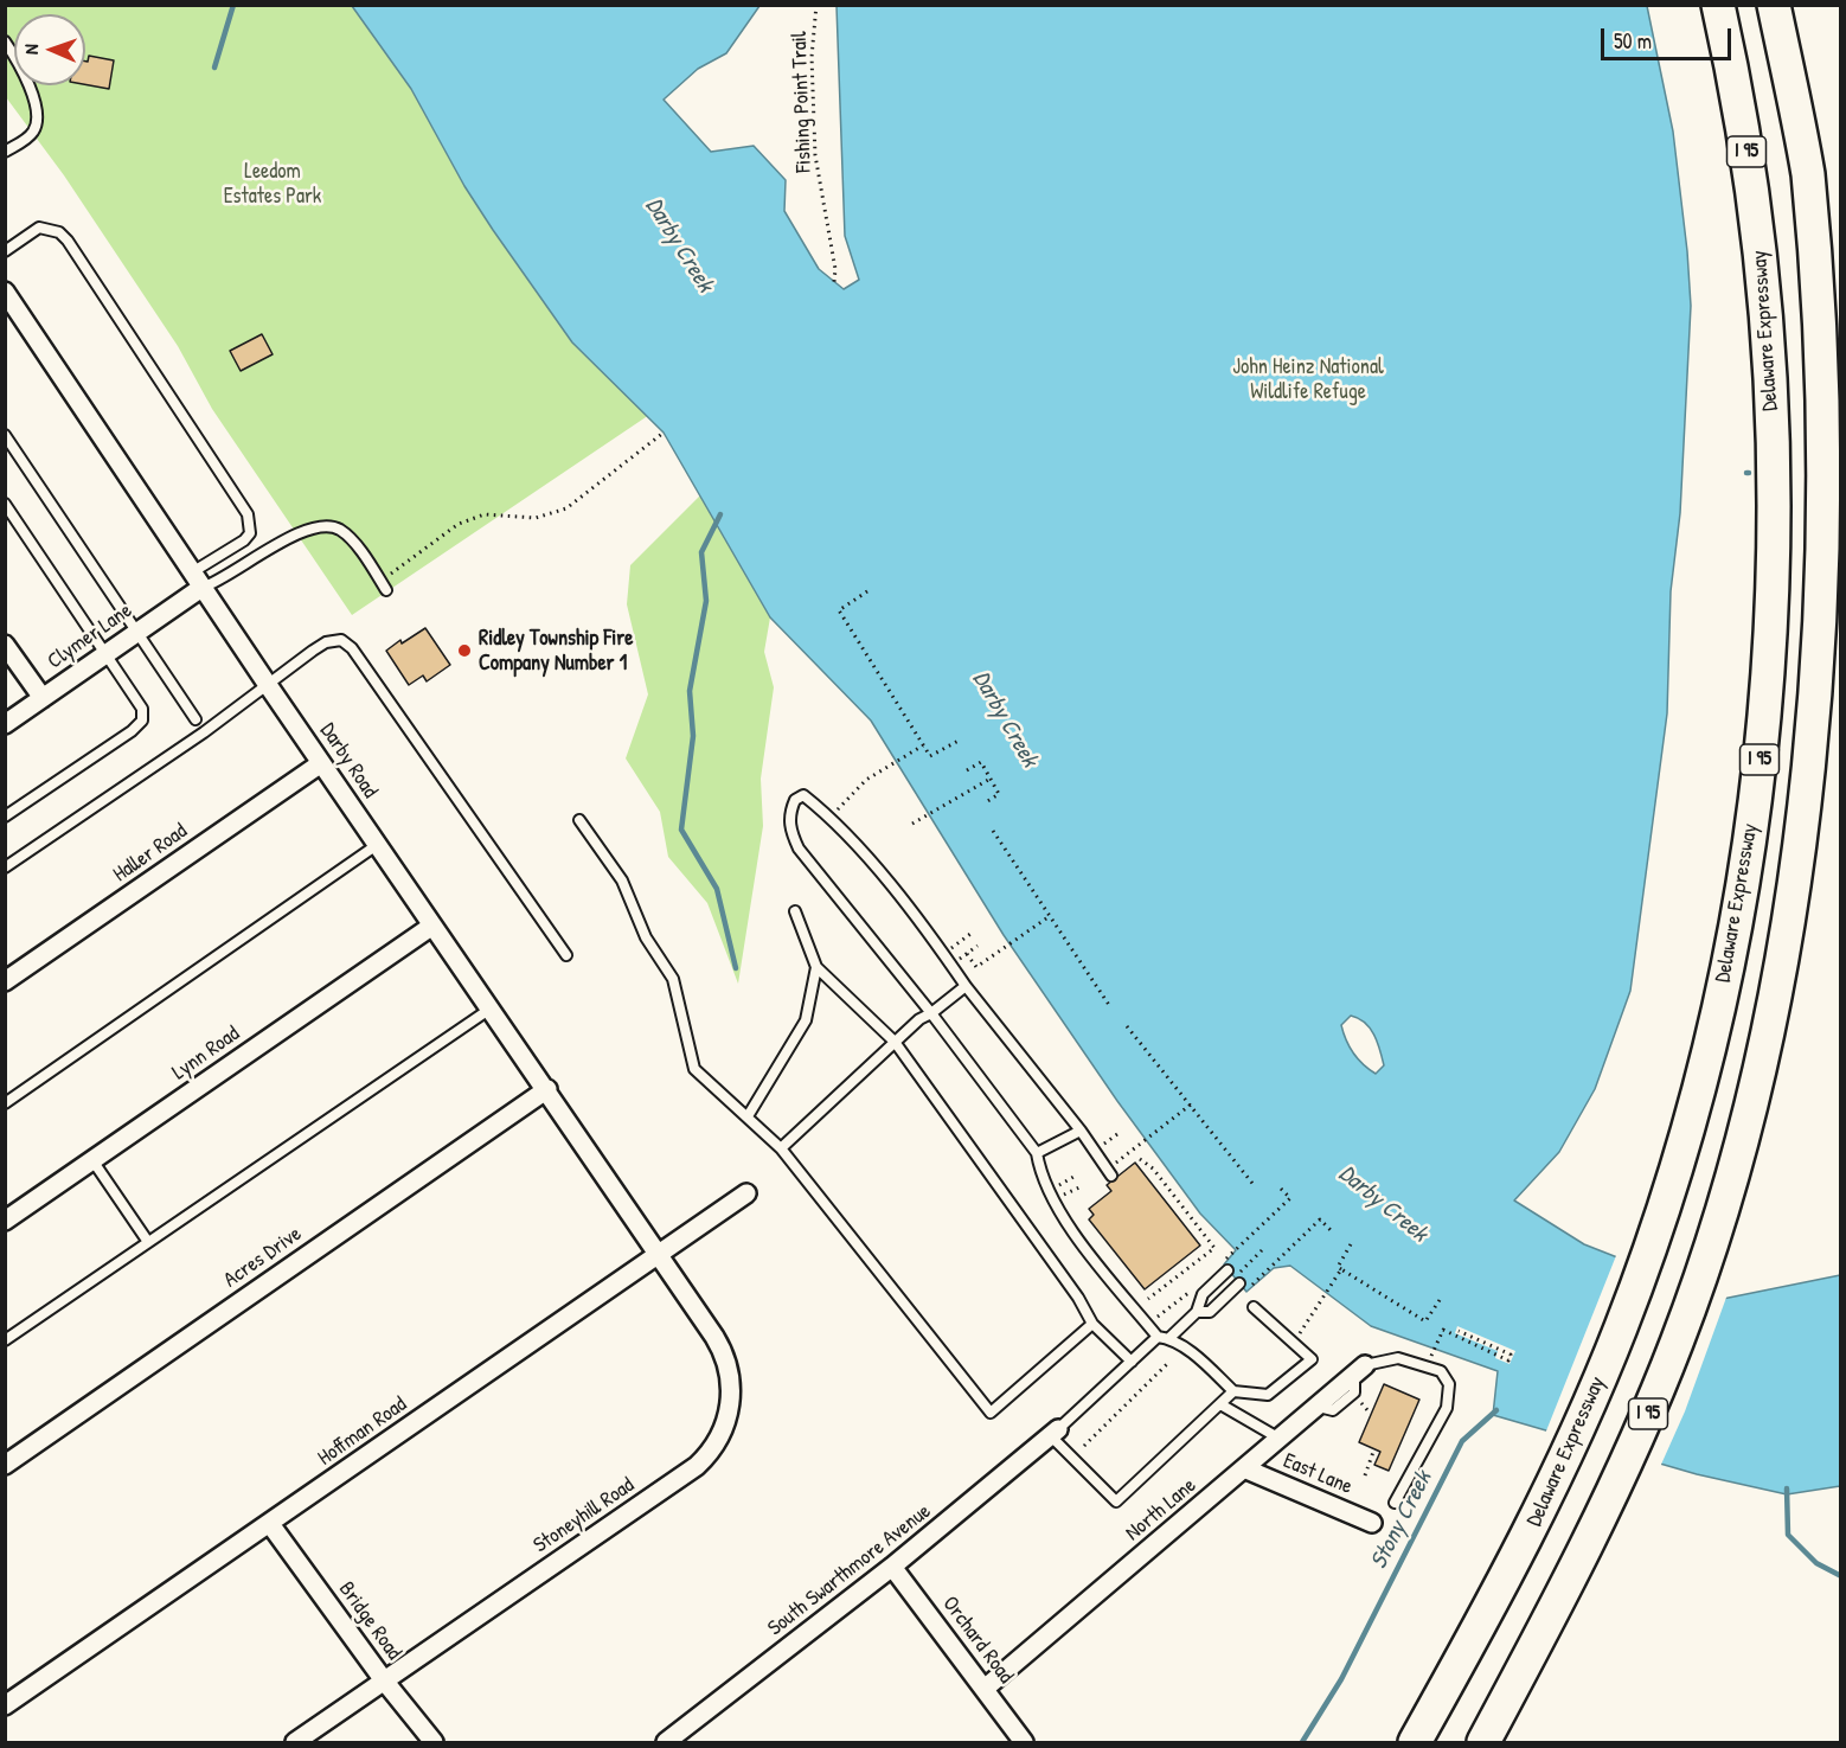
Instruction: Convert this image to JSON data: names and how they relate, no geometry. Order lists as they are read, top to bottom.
{
  "streets": {
    "highway": ["I 95", "Delaware Expressway"],
    "street": [
      "Clymer Lane",
      "Darby Road",
      "Haller Road",
      "Lynn Road",
      "Acres Drive",
      "Hoffman Road",
      "East Lane",
      "North Lane",
      "Stoneyhill Road",
      "South Swarthmore Avenue",
      "Bridge Road",
      "Orchard Road"
    ],
    "path": ["Fishing Point Trail"]
  },
  "crossings": [
    ["Clymer Lane", "Darby Road"],
    ["Darby Road", "Haller Road"],
    ["Darby Road", "Lynn Road"],
    ["Darby Road", "Acres Drive"],
    ["Darby Road", "Hoffman Road"],
    ["Darby Road", "Stoneyhill Road"],
    ["Hoffman Road", "Stoneyhill Road"],
    ["Hoffman Road", "Bridge Road"],
    ["East Lane", "North Lane"],
    ["North Lane", "Orchard Road"],
    ["Stoneyhill Road", "Bridge Road"],
    ["South Swarthmore Avenue", "Orchard Road"]
  ],
  "water": ["Darby Creek", "Stony Creek"],
  "parks": ["Leedom Estates Park", "John Heinz National Wildlife Refuge"],
  "places": ["Ridley Township Fire Company Number 1"],
  "scale_bar": "50 m",
  "north": "left"
}
